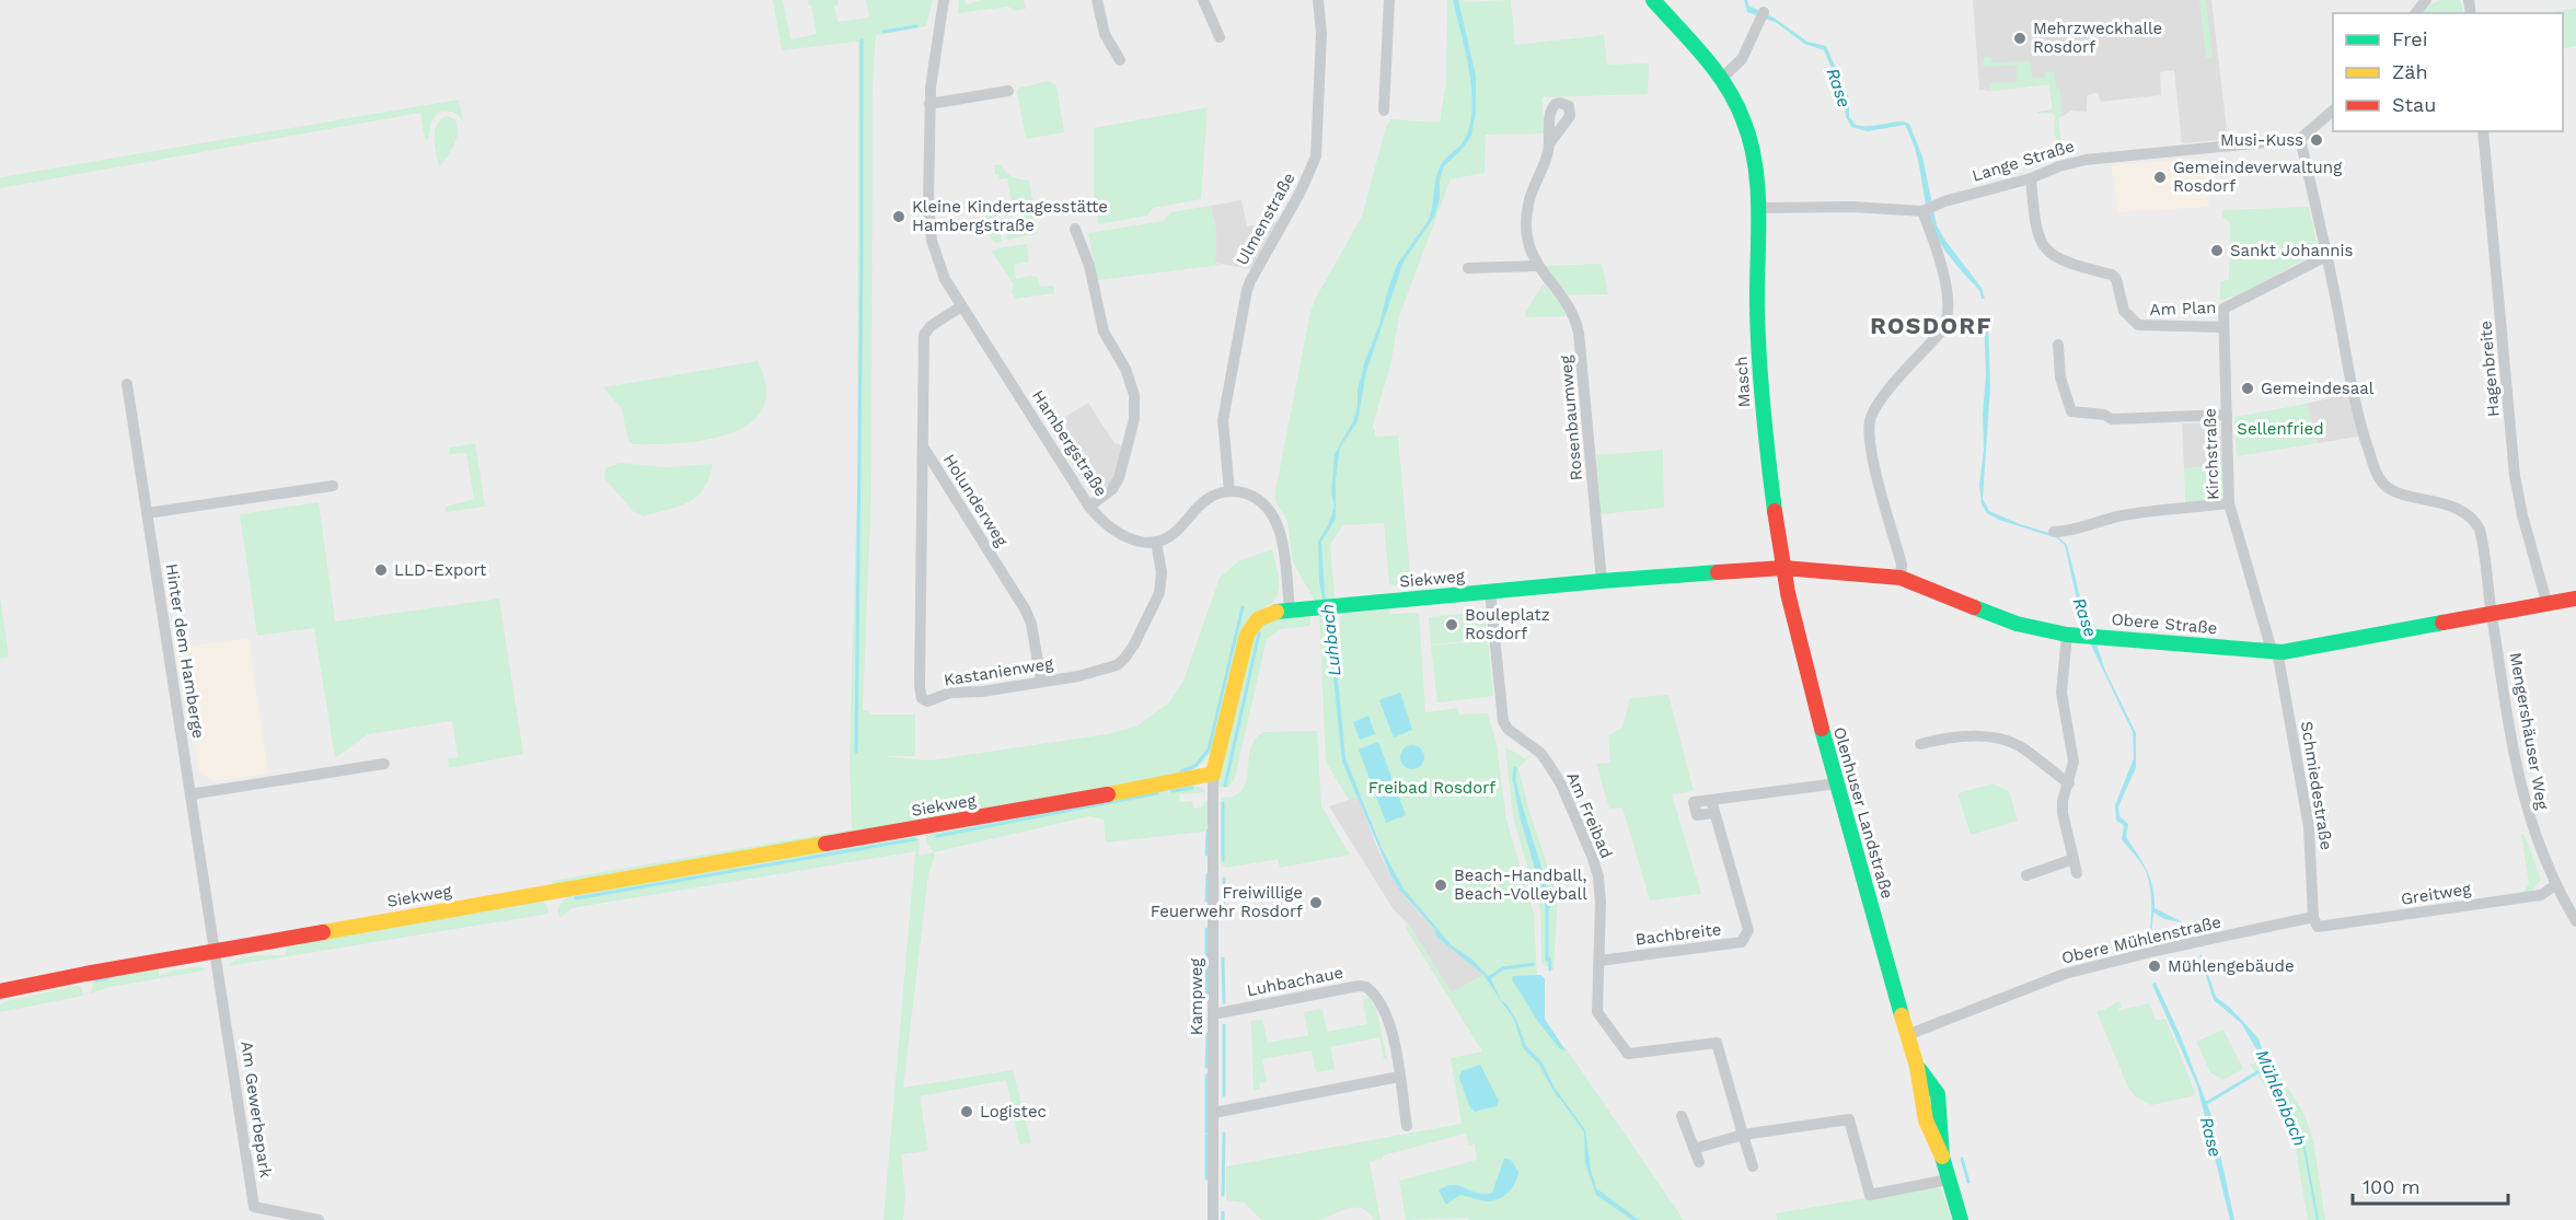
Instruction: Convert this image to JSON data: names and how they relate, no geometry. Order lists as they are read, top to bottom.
{
  "streets": {
    "street": [
      "Lange Straße",
      "Ulmenstraße",
      "Am Plan",
      "Hagenbreite",
      "Masch",
      "Rosenbaumweg",
      "Hambergstraße",
      "Kirchstraße",
      "Holunderweg",
      "Siekweg",
      "Obere Straße",
      "Hinter dem Hamberge",
      "Kastanienweg",
      "Mengershäuser Weg",
      "Schmiedestraße",
      "Olenhuser Landstraße",
      "Am Freibad",
      "Greitweg",
      "Bachbreite",
      "Obere Mühlenstraße",
      "Luhbachaue",
      "Kampweg",
      "Am Gewerbepark"
    ]
  },
  "crossings": [
    ["Lange Straße", "Am Plan"],
    ["Lange Straße", "Masch"],
    ["Am Plan", "Kirchstraße"],
    ["Hagenbreite", "Obere Straße"],
    ["Masch", "Siekweg"],
    ["Masch", "Obere Straße"],
    ["Masch", "Olenhuser Landstraße"],
    ["Rosenbaumweg", "Siekweg"],
    ["Hambergstraße", "Holunderweg"],
    ["Hambergstraße", "Kastanienweg"],
    ["Kirchstraße", "Obere Straße"],
    ["Kirchstraße", "Schmiedestraße"],
    ["Holunderweg", "Kastanienweg"],
    ["Siekweg", "Obere Straße"],
    ["Siekweg", "Hinter dem Hamberge"],
    ["Siekweg", "Olenhuser Landstraße"],
    ["Siekweg", "Am Freibad"],
    ["Siekweg", "Kampweg"],
    ["Siekweg", "Am Gewerbepark"],
    ["Obere Straße", "Mengershäuser Weg"],
    ["Obere Straße", "Schmiedestraße"],
    ["Obere Straße", "Olenhuser Landstraße"],
    ["Hinter dem Hamberge", "Am Gewerbepark"],
    ["Mengershäuser Weg", "Greitweg"],
    ["Schmiedestraße", "Greitweg"],
    ["Schmiedestraße", "Obere Mühlenstraße"],
    ["Olenhuser Landstraße", "Obere Mühlenstraße"],
    ["Am Freibad", "Bachbreite"],
    ["Greitweg", "Obere Mühlenstraße"],
    ["Luhbachaue", "Kampweg"]
  ],
  "districts": ["ROSDORF"],
  "water": ["Rase", "Luhbach", "Mühlenbach"],
  "parks": ["Sellenfried", "Freibad Rosdorf"],
  "places": [
    "Mehrzweckhalle Rosdorf",
    "Musi-Kuss",
    "Gemeindeverwaltung Rosdorf",
    "Kleine Kindertagesstätte Hambergstraße",
    "Sankt Johannis",
    "Gemeindesaal",
    "LLD-Export",
    "Bouleplatz Rosdorf",
    "Beach-Handball, Beach-Volleyball",
    "Freiwillige Feuerwehr Rosdorf",
    "Mühlengebäude",
    "Logistec"
  ],
  "legend": ["Frei", "Zäh", "Stau"],
  "scale_bar": "100 m"
}
